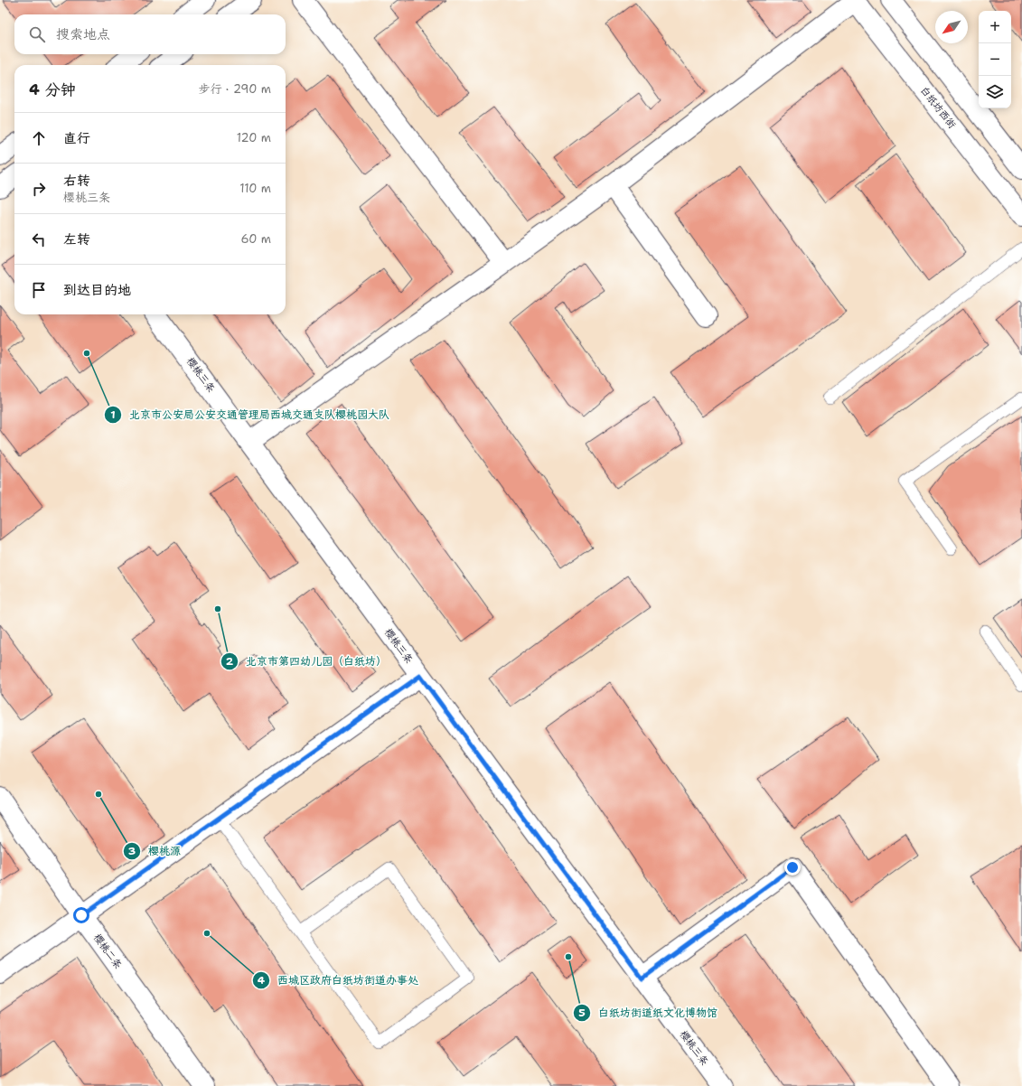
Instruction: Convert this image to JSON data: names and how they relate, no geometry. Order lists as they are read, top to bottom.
{
  "streets": {
    "street": ["白纸坊西街", "樱桃三条", "樱桃二条"]
  },
  "places": [
    "北京市公安局公安交通管理局西城交通支队樱桃园大队",
    "北京市第四幼儿园（白纸坊）",
    "樱桃源",
    "西城区政府白纸坊街道办事处",
    "白纸坊街道纸文化博物馆"
  ],
  "north": "bottom left",
  "page": {
    "map_buttons": ["+", "−"],
    "search": "搜索地点",
    "heading": ["4 分钟", "步行 · 290 m"],
    "list": [
      ["直行", "120 m"],
      ["右转", "樱桃三条", "110 m"],
      ["左转", "60 m"],
      "到达目的地"
    ]
  }
}
